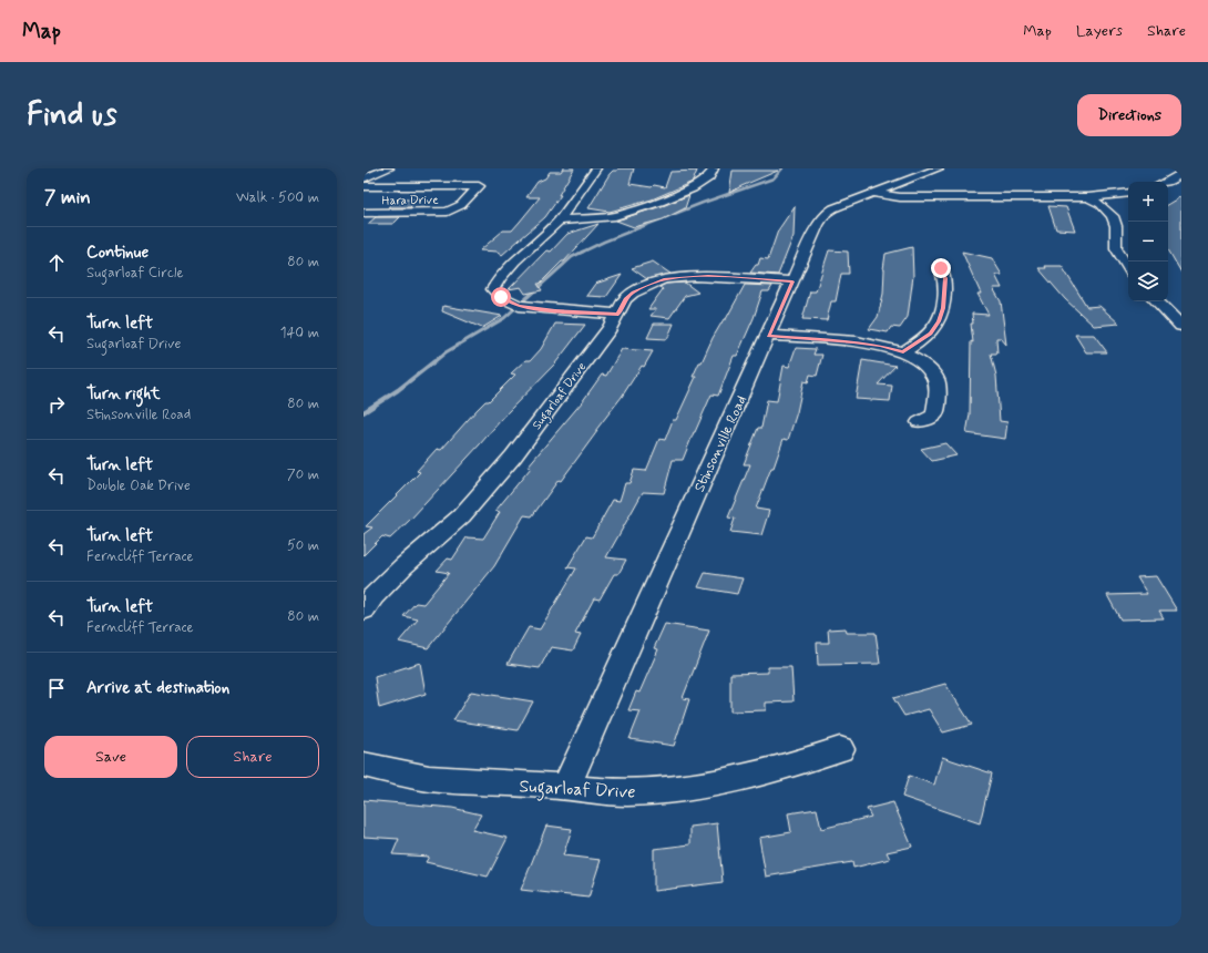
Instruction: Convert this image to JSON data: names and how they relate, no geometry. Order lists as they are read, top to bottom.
{
  "streets": {
    "street": ["Hara Drive", "Sugarloaf Drive", "Stinsonville Road"]
  },
  "crossings": [
    ["Sugarloaf Drive", "Stinsonville Road"]
  ],
  "page": {
    "header": "Map",
    "nav": ["Map", "Layers", "Share"],
    "buttons": [
      "Directions",
      ["Save", "Share"]
    ],
    "title": "Find us",
    "heading": ["7 min", "Walk · 500 m"],
    "map_buttons": ["+", "−"],
    "list": [
      ["Continue", "Sugarloaf Circle", "80 m"],
      ["Turn left", "Sugarloaf Drive", "140 m"],
      ["Turn right", "Stinsonville Road", "80 m"],
      ["Turn left", "Double Oak Drive", "70 m"],
      ["Turn left", "Ferncliff Terrace", "50 m"],
      ["Turn left", "Ferncliff Terrace", "80 m"],
      "Arrive at destination"
    ]
  }
}
